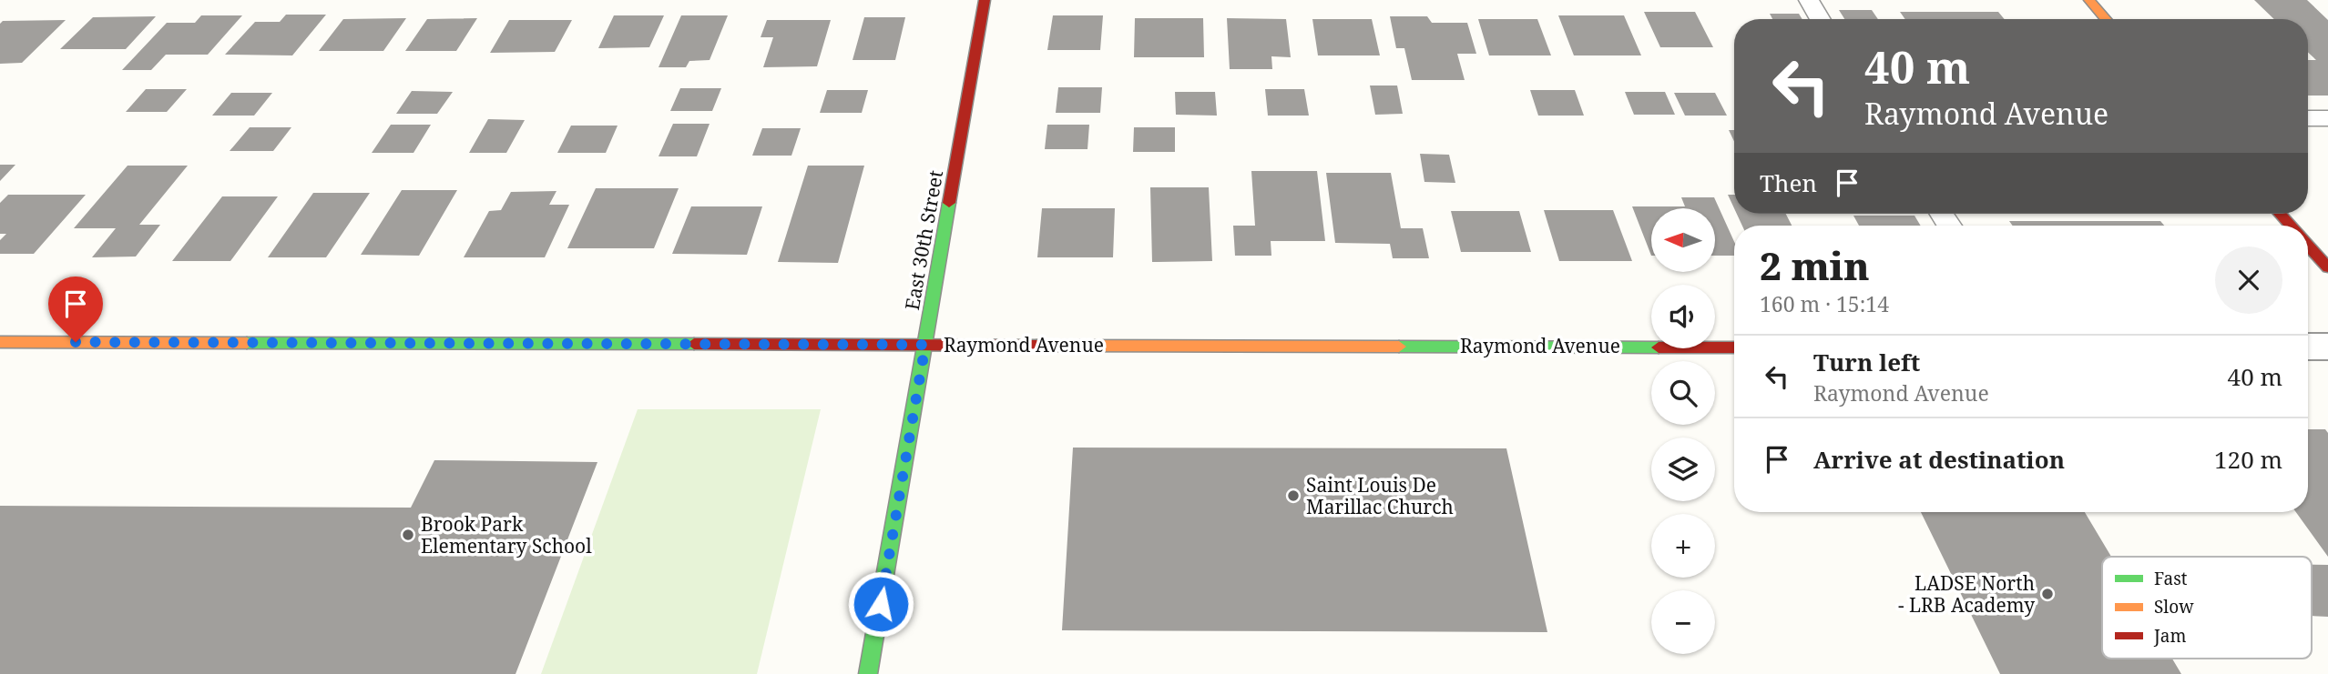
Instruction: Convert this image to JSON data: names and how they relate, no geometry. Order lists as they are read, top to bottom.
{
  "streets": {
    "street": ["East 30th Street", "Raymond Avenue"]
  },
  "crossings": [
    ["East 30th Street", "Raymond Avenue"]
  ],
  "places": ["Saint Louis De Marillac Church", "Brook Park Elementary School", "LADSE North - LRB Academy"],
  "legend": ["Fast", "Slow", "Jam"],
  "north": "left",
  "page": {
    "turn": ["40 m", "Raymond Avenue"],
    "then": "Then",
    "map_buttons": ["+", "−"],
    "heading": ["2 min", "160 m · 15:14"],
    "list": [
      {
        "name": "Turn left",
        "note": "Raymond Avenue",
        "value": "40 m"
      },
      {
        "name": "Arrive at destination",
        "value": "120 m"
      }
    ]
  }
}
